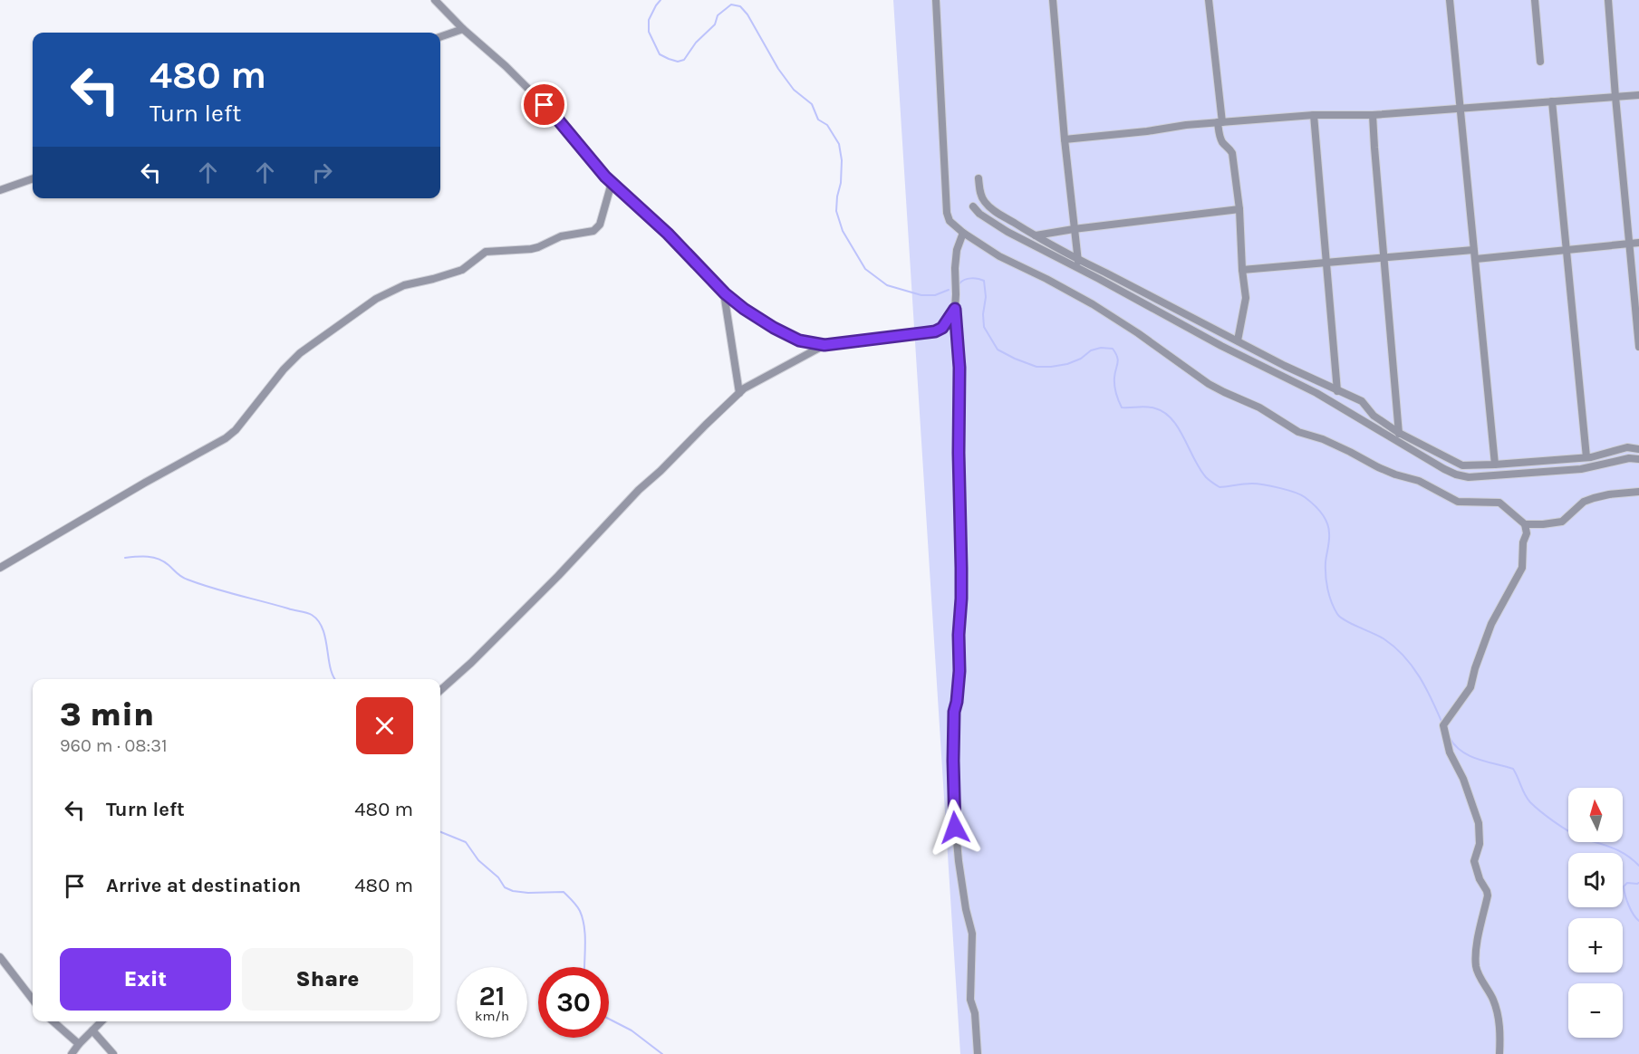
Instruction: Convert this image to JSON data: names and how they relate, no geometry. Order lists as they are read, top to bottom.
{
  "north": "top",
  "page": {
    "turn": ["480 m", "Turn left"],
    "heading": ["3 min", "960 m · 08:31"],
    "list": [
      {
        "name": "Turn left",
        "value": "480 m"
      },
      {
        "name": "Arrive at destination",
        "value": "480 m"
      }
    ],
    "map_buttons": ["+", "−"],
    "buttons": ["Exit", "Share"],
    "speed": "21 km/h",
    "limit": "30"
  }
}
